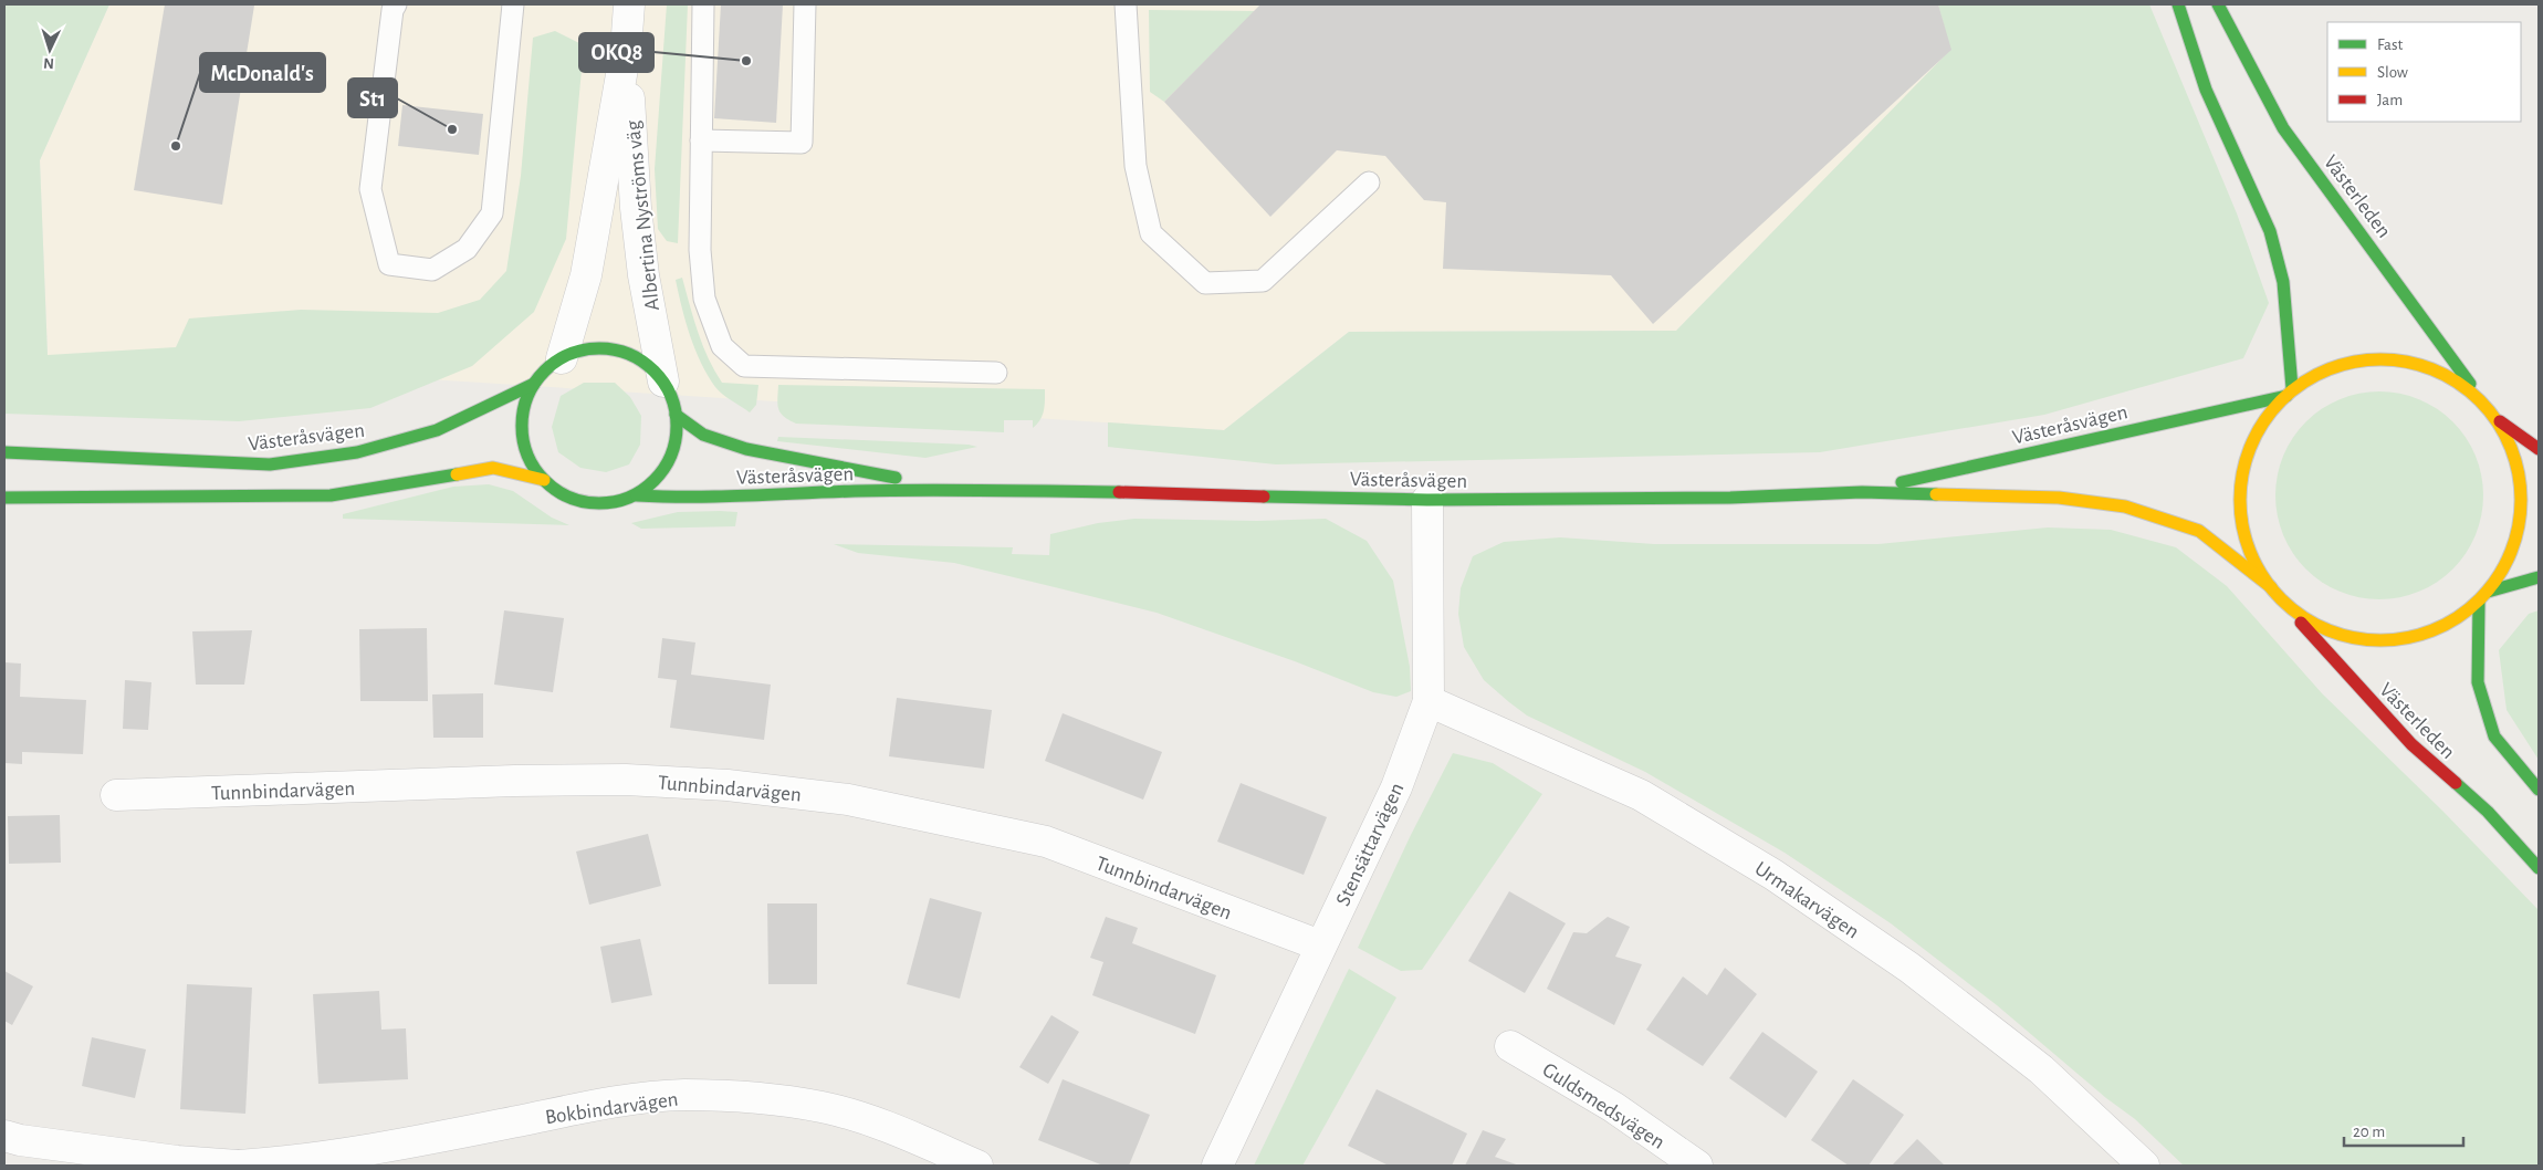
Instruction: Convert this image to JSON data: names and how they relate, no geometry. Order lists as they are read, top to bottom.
{
  "streets": {
    "street": [
      "Västerleden",
      "Albertina Nyströms väg",
      "Västeråsvägen",
      "Tunnbindarvägen",
      "Stensättarvägen",
      "Urmakarvägen",
      "Guldsmedsvägen",
      "Bokbindarvägen"
    ]
  },
  "crossings": [
    ["Västerleden", "Västeråsvägen"],
    ["Albertina Nyströms väg", "Västeråsvägen"],
    ["Västeråsvägen", "Stensättarvägen"],
    ["Tunnbindarvägen", "Stensättarvägen"],
    ["Stensättarvägen", "Urmakarvägen"]
  ],
  "places": ["OKQ8", "St1", "McDonald's"],
  "legend": ["Fast", "Slow", "Jam"],
  "scale_bar": "20 m",
  "north": "bottom"
}
